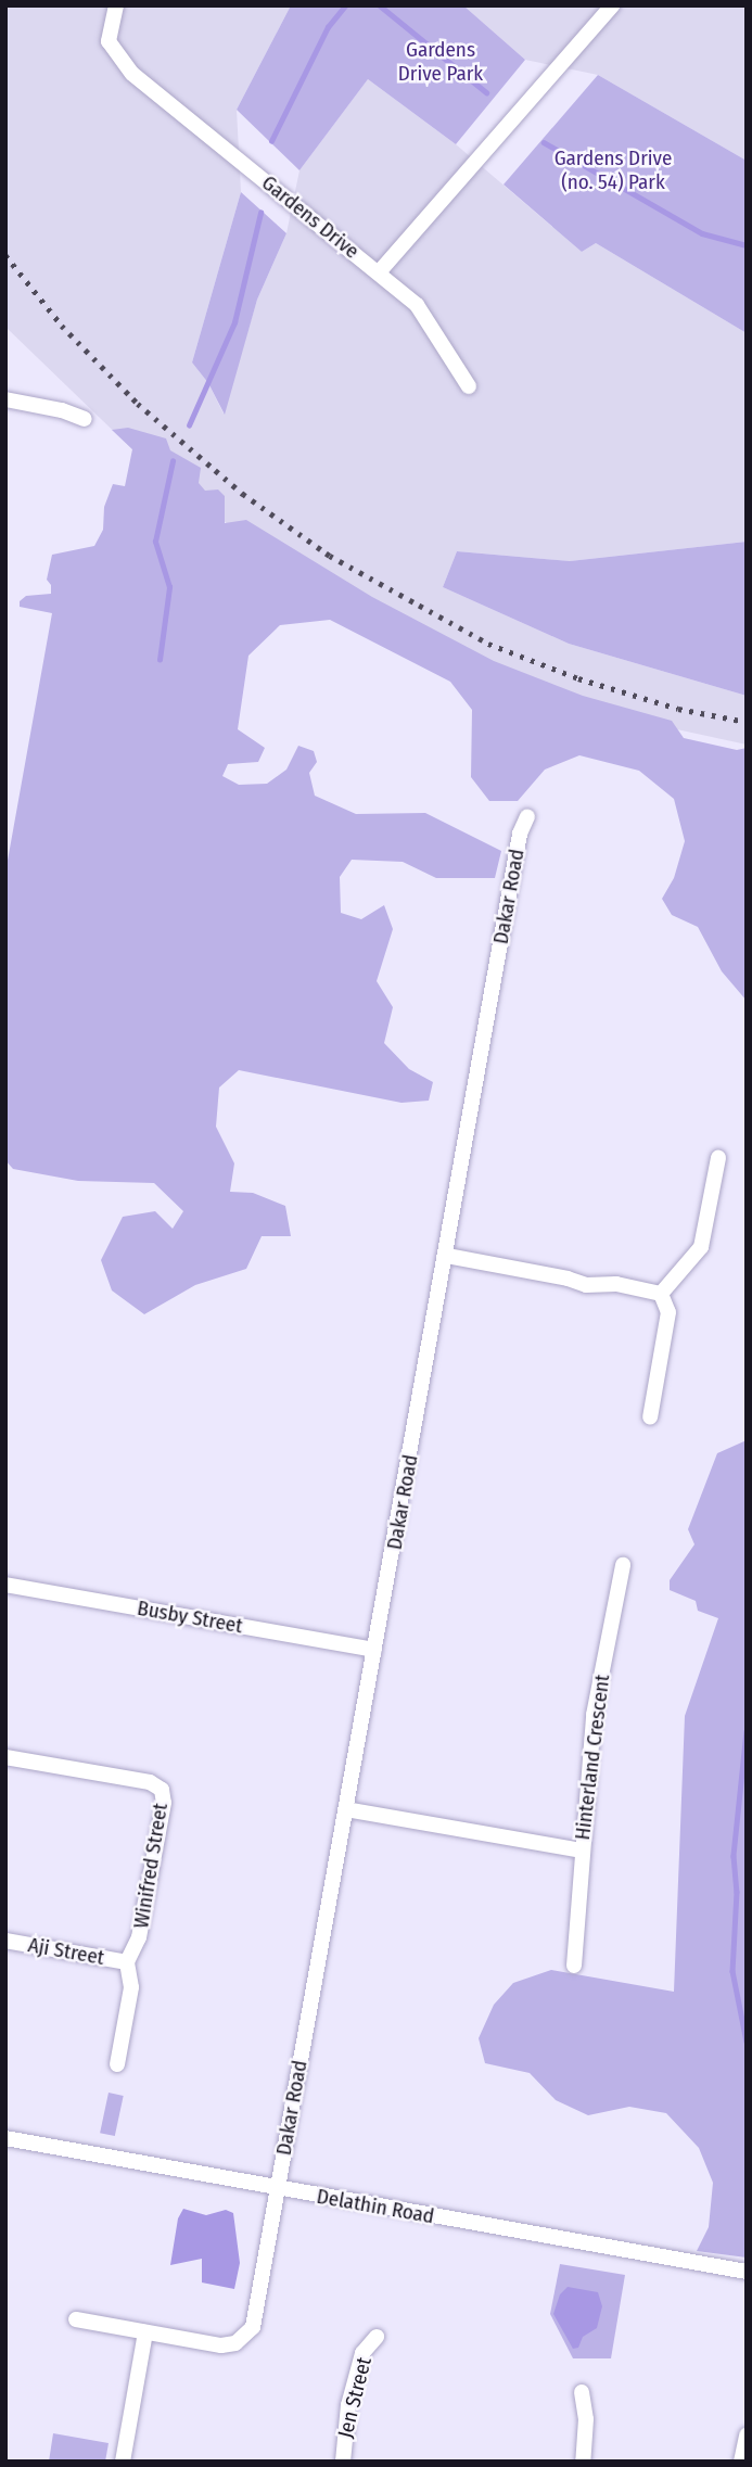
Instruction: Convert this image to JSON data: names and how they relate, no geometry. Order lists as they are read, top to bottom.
{
  "streets": {
    "street": [
      "Gardens Drive",
      "Dakar Road",
      "Busby Street",
      "Hinterland Crescent",
      "Winifred Street",
      "Aji Street",
      "Delathin Road",
      "Jen Street"
    ]
  },
  "crossings": [
    ["Dakar Road", "Busby Street"],
    ["Dakar Road", "Hinterland Crescent"],
    ["Dakar Road", "Delathin Road"],
    ["Winifred Street", "Aji Street"]
  ],
  "parks": ["Gardens Drive Park", "Gardens Drive (no. 54) Park"]
}
